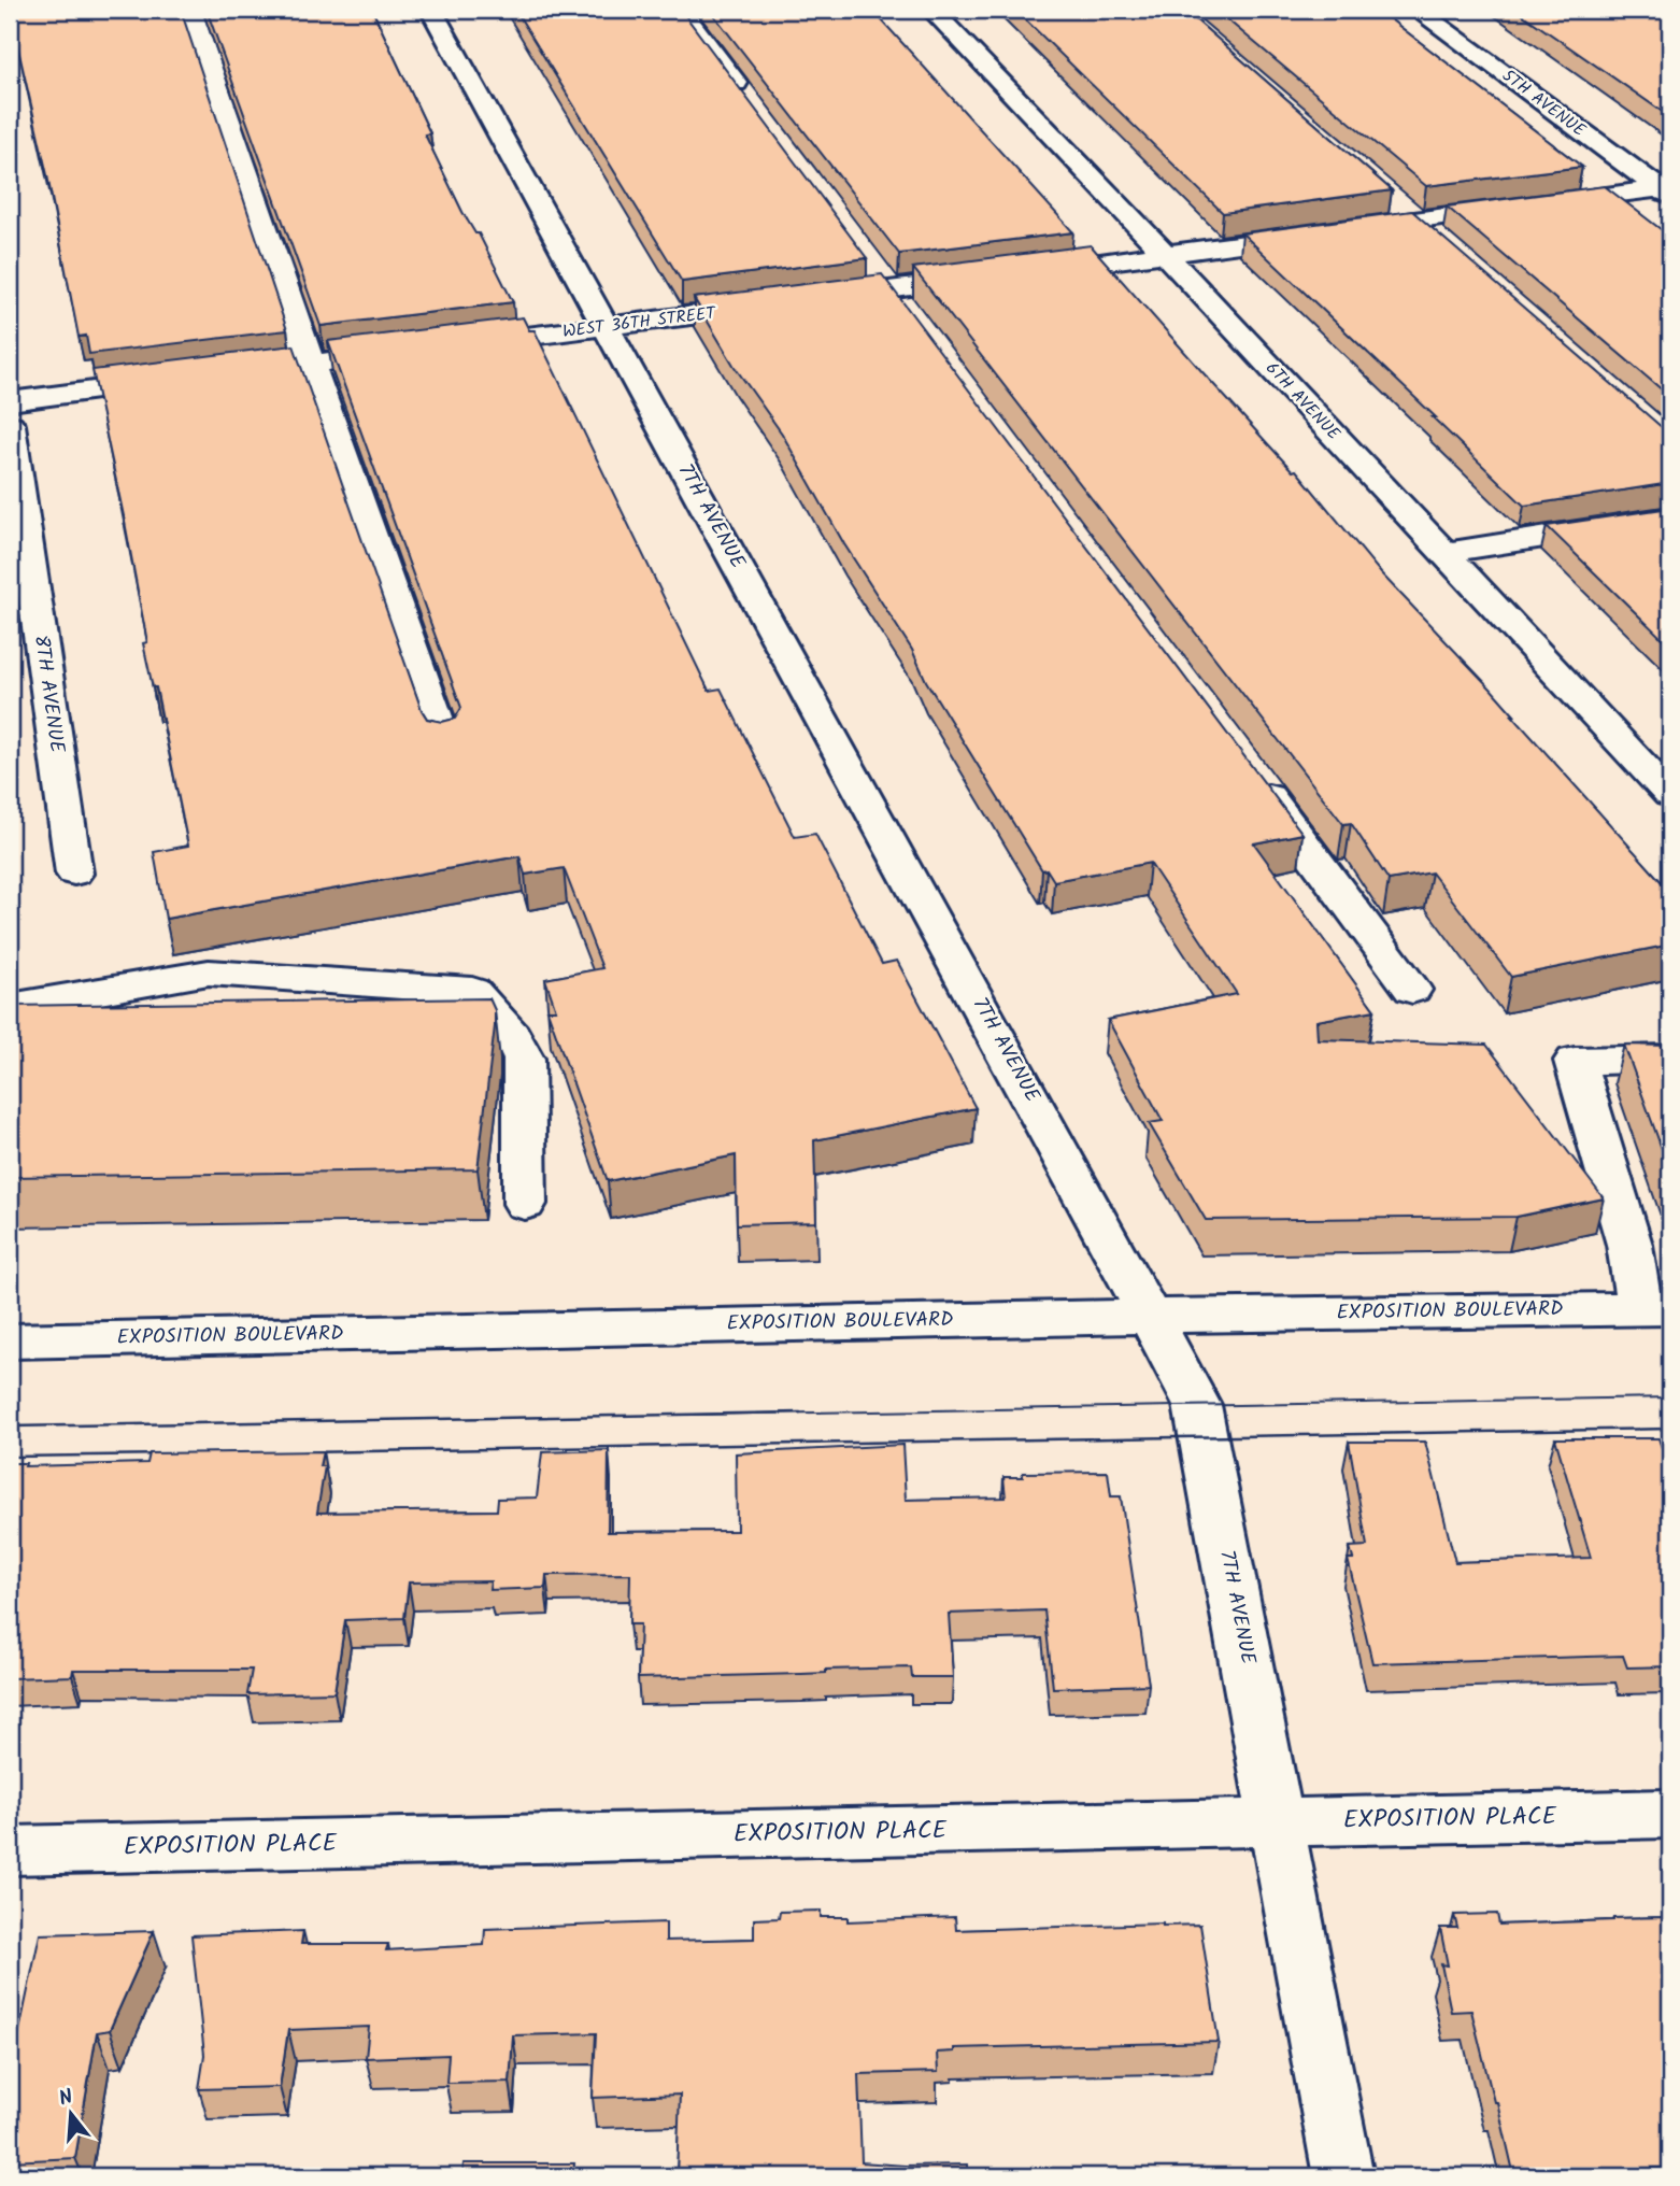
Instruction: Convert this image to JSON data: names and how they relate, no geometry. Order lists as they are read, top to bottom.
{
  "streets": {
    "street": [
      "5TH AVENUE",
      "WEST 36TH STREET",
      "6TH AVENUE",
      "7TH AVENUE",
      "8TH AVENUE",
      "EXPOSITION BOULEVARD",
      "EXPOSITION PLACE"
    ]
  },
  "crossings": [
    ["WEST 36TH STREET", "7TH AVENUE"],
    ["7TH AVENUE", "EXPOSITION BOULEVARD"],
    ["7TH AVENUE", "EXPOSITION PLACE"]
  ],
  "north": "top"
}
